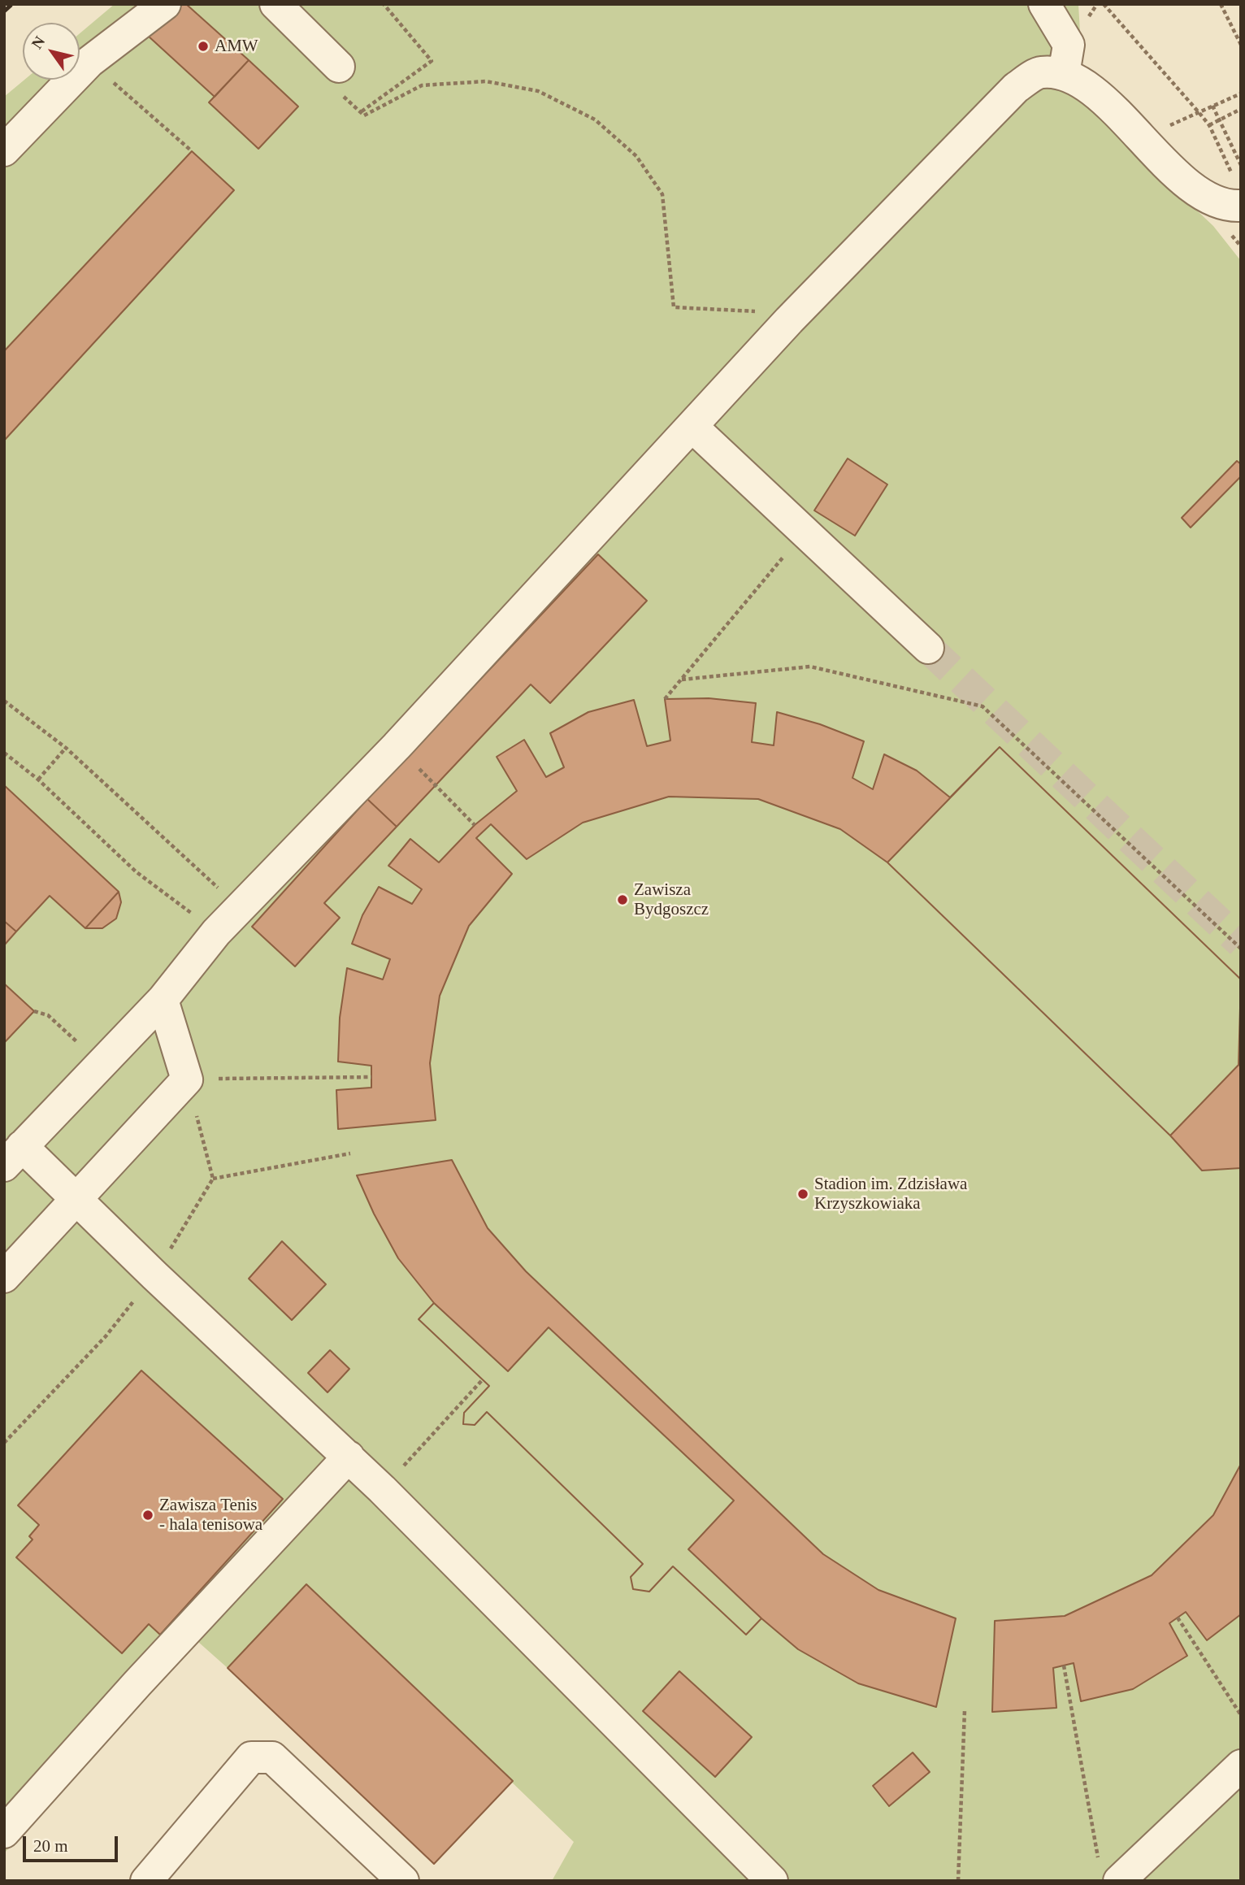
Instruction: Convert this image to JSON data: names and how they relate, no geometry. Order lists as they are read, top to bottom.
{
  "places": [
    "AMW",
    "Zawisza Bydgoszcz",
    "Stadion im. Zdzisława Krzyszkowiaka",
    "Zawisza Tenis - hala tenisowa"
  ],
  "scale_bar": "20 m",
  "north": "top left"
}
